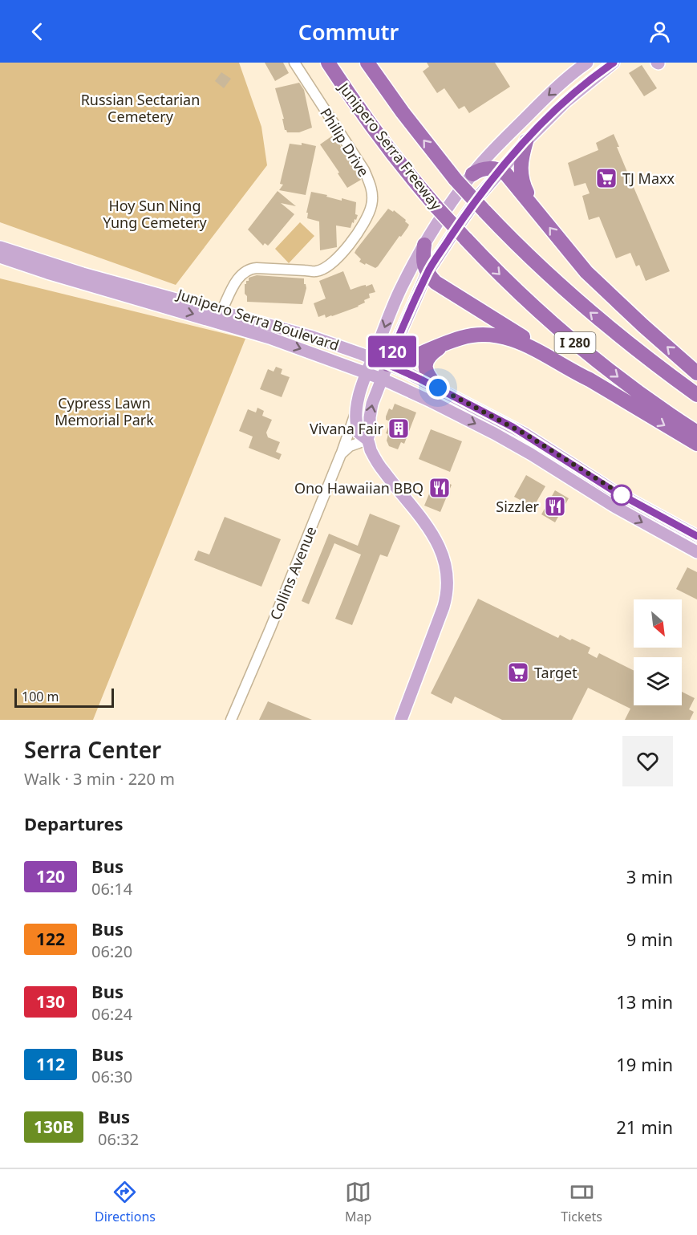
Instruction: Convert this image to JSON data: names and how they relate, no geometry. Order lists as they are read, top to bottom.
{
  "streets": {
    "highway": ["Junipero Serra Freeway", "I 280"],
    "main road": ["Junipero Serra Boulevard"],
    "street": ["Philip Drive", "Collins Avenue"]
  },
  "crossings": [
    ["Philip Drive", "Junipero Serra Boulevard"]
  ],
  "parks": ["Russian Sectarian Cemetery", "Hoy Sun Ning Yung Cemetery", "Cypress Lawn Memorial Park"],
  "places": {
    "supermarket": ["TJ Maxx", "Target"],
    "building": ["Vivana Fair"],
    "restaurant": ["Ono Hawaiian BBQ", "Sizzler"]
  },
  "lines": ["bus line 120"],
  "scale_bar": "100 m",
  "north": "bottom right",
  "page": {
    "header": "Commutr",
    "on_map": "120",
    "scale": "100 m",
    "heading": [
      ["Serra Center", "Walk · 3 min · 220 m"],
      "Departures"
    ],
    "list": [
      {
        "mark": "120",
        "name": "Bus",
        "note": "06:14",
        "value": "3 min"
      },
      {
        "mark": "122",
        "name": "Bus",
        "note": "06:20",
        "value": "9 min"
      },
      {
        "mark": "130",
        "name": "Bus",
        "note": "06:24",
        "value": "13 min"
      },
      {
        "mark": "112",
        "name": "Bus",
        "note": "06:30",
        "value": "19 min"
      },
      {
        "mark": "130B",
        "name": "Bus",
        "note": "06:32",
        "value": "21 min"
      }
    ],
    "tabs": ["Directions", "Map", "Tickets"]
  }
}
